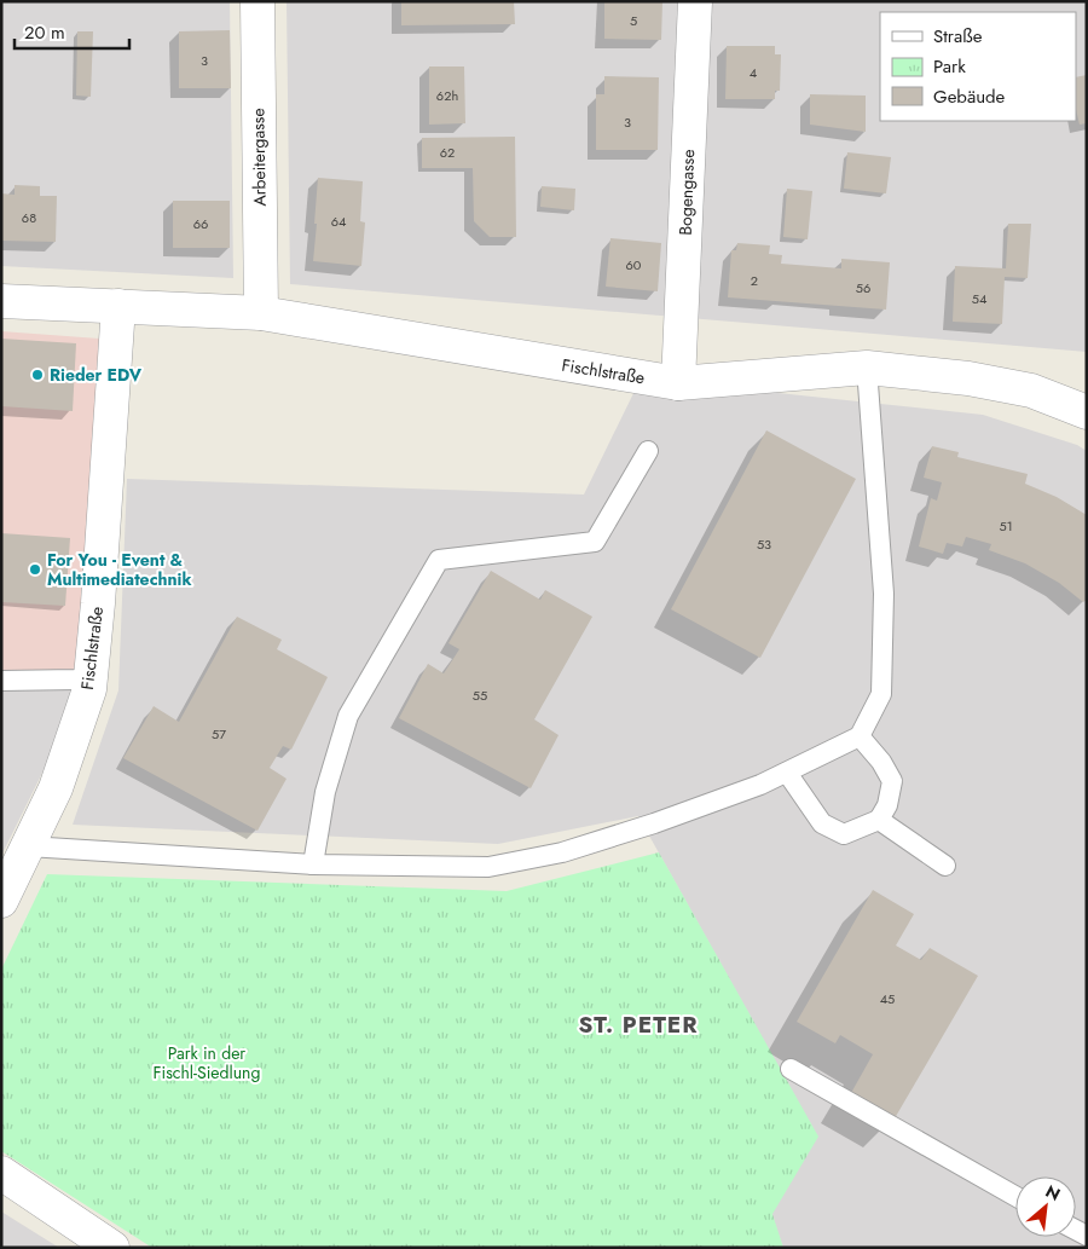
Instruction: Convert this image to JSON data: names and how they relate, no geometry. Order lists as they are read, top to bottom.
{
  "streets": {
    "street": ["Arbeitergasse", "Bogengasse", "Fischlstraße"]
  },
  "crossings": [
    ["Arbeitergasse", "Fischlstraße"],
    ["Bogengasse", "Fischlstraße"]
  ],
  "districts": ["ST. PETER"],
  "parks": ["Park in der Fischl-Siedlung"],
  "places": ["Rieder EDV", "For You - Event & Multimediatechnik"],
  "house_numbers": [
    "5",
    "3",
    "4",
    "62h",
    "3",
    "62",
    "68",
    "64",
    "66",
    "60",
    "2",
    "56",
    "54",
    "51",
    "53",
    "55",
    "57",
    "45"
  ],
  "legend": ["Straße", "Park", "Gebäude"],
  "scale_bar": "20 m",
  "north": "top right"
}
